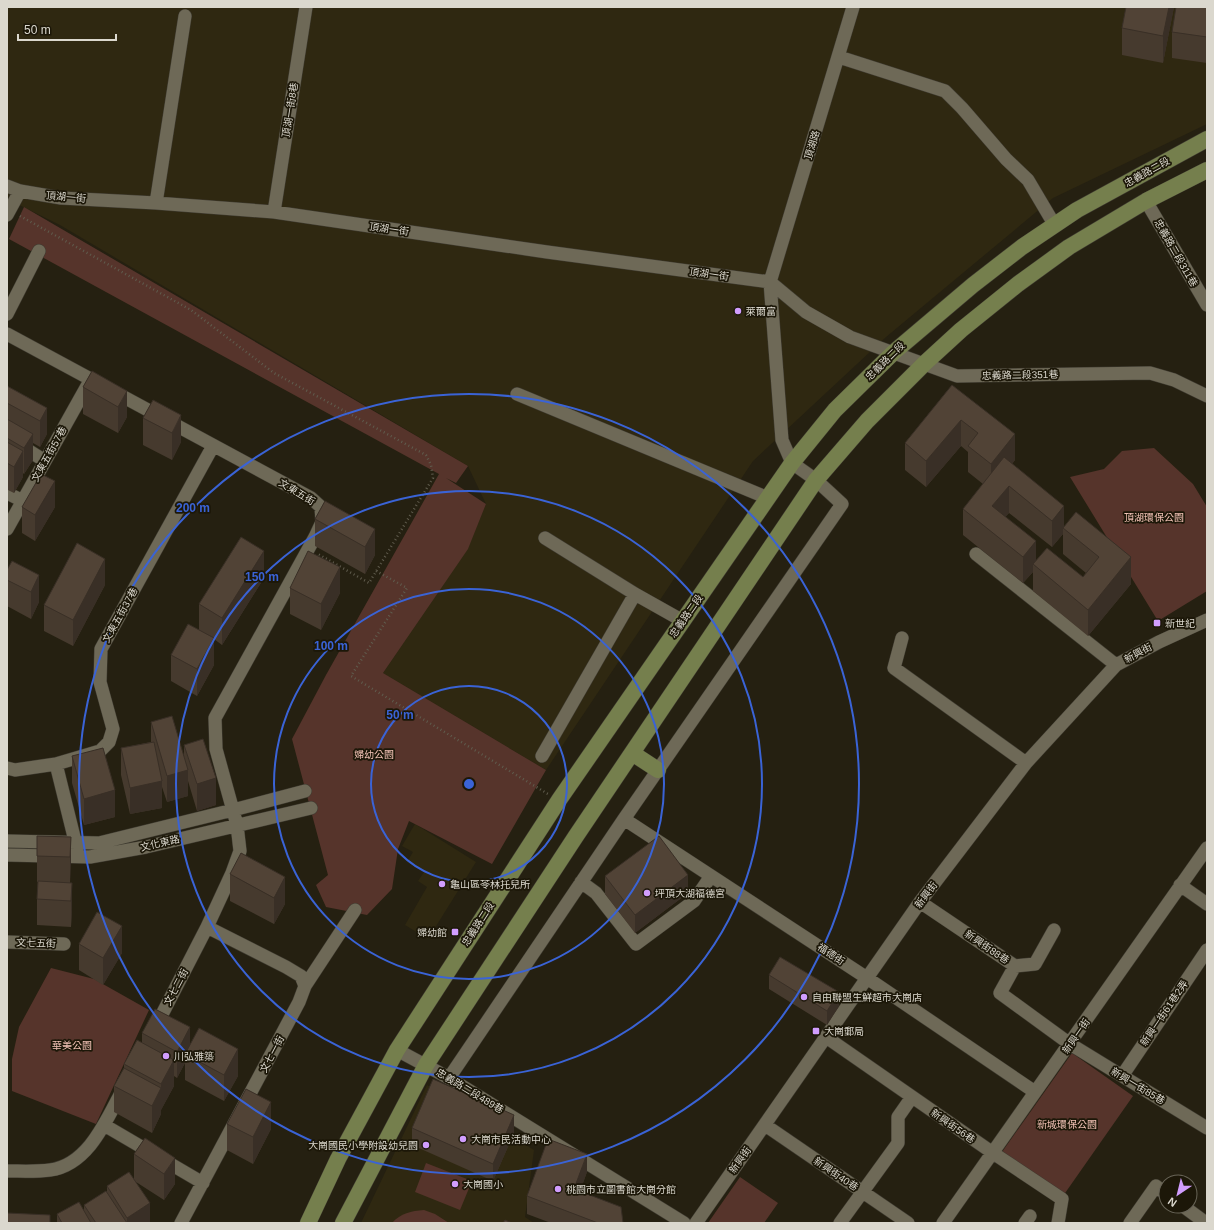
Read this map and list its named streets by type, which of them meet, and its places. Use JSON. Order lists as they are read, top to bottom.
{
  "streets": {
    "main road": ["忠義路二段"],
    "street": [
      "頂湖一街8巷",
      "頂湖路",
      "頂湖一街",
      "忠義路二段311巷",
      "忠義路二段351巷",
      "文東五街57巷",
      "文東五街",
      "文東五街37巷",
      "新興街",
      "文化東路",
      "文七五街",
      "新興街88巷",
      "福德街",
      "文七二街",
      "新興一街61巷2弄",
      "新興一街",
      "文七一街",
      "新興一街85巷",
      "忠義路二段489巷",
      "新興街56巷",
      "新興街40巷"
    ]
  },
  "crossings": [
    ["頂湖一街8巷", "頂湖一街"],
    ["頂湖路", "忠義路二段"],
    ["頂湖路", "頂湖一街"],
    ["忠義路二段", "忠義路二段351巷"],
    ["忠義路二段", "忠義路二段489巷"],
    ["文東五街57巷", "文東五街"],
    ["文東五街", "文東五街37巷"],
    ["文東五街", "文化東路"],
    ["文東五街", "文七二街"],
    ["新興街", "新興街88巷"],
    ["新興街", "福德街"],
    ["新興街", "新興街56巷"],
    ["新興街", "新興街40巷"],
    ["文化東路", "文七二街"],
    ["新興街88巷", "新興一街"],
    ["新興街88巷", "新興一街85巷"],
    ["福德街", "新興一街"],
    ["新興一街61巷2弄", "新興一街85巷"],
    ["新興一街", "新興一街85巷"],
    ["新興一街", "新興街56巷"]
  ],
  "parks": [
    "頂湖環保公園",
    "婦幼公園",
    "華美公園",
    "新城環保公園"
  ],
  "places": {
    "other": [
      "萊爾富",
      "龜山區苓林托兒所",
      "坪頂大湖福德宮",
      "自由聯盟生鮮超市大崗店",
      "川弘雅築",
      "大崗市民活動中心",
      "大崗國民小學附設幼兒園",
      "大崗國小",
      "桃園市立圖書館大崗分館"
    ],
    "transit": ["新世紀", "婦幼館", "大崗郵局"]
  },
  "scale_bar": "50 m",
  "north": "bottom left",
  "rings": [
    "200 m",
    "150 m",
    "100 m",
    "50 m"
  ]
}
